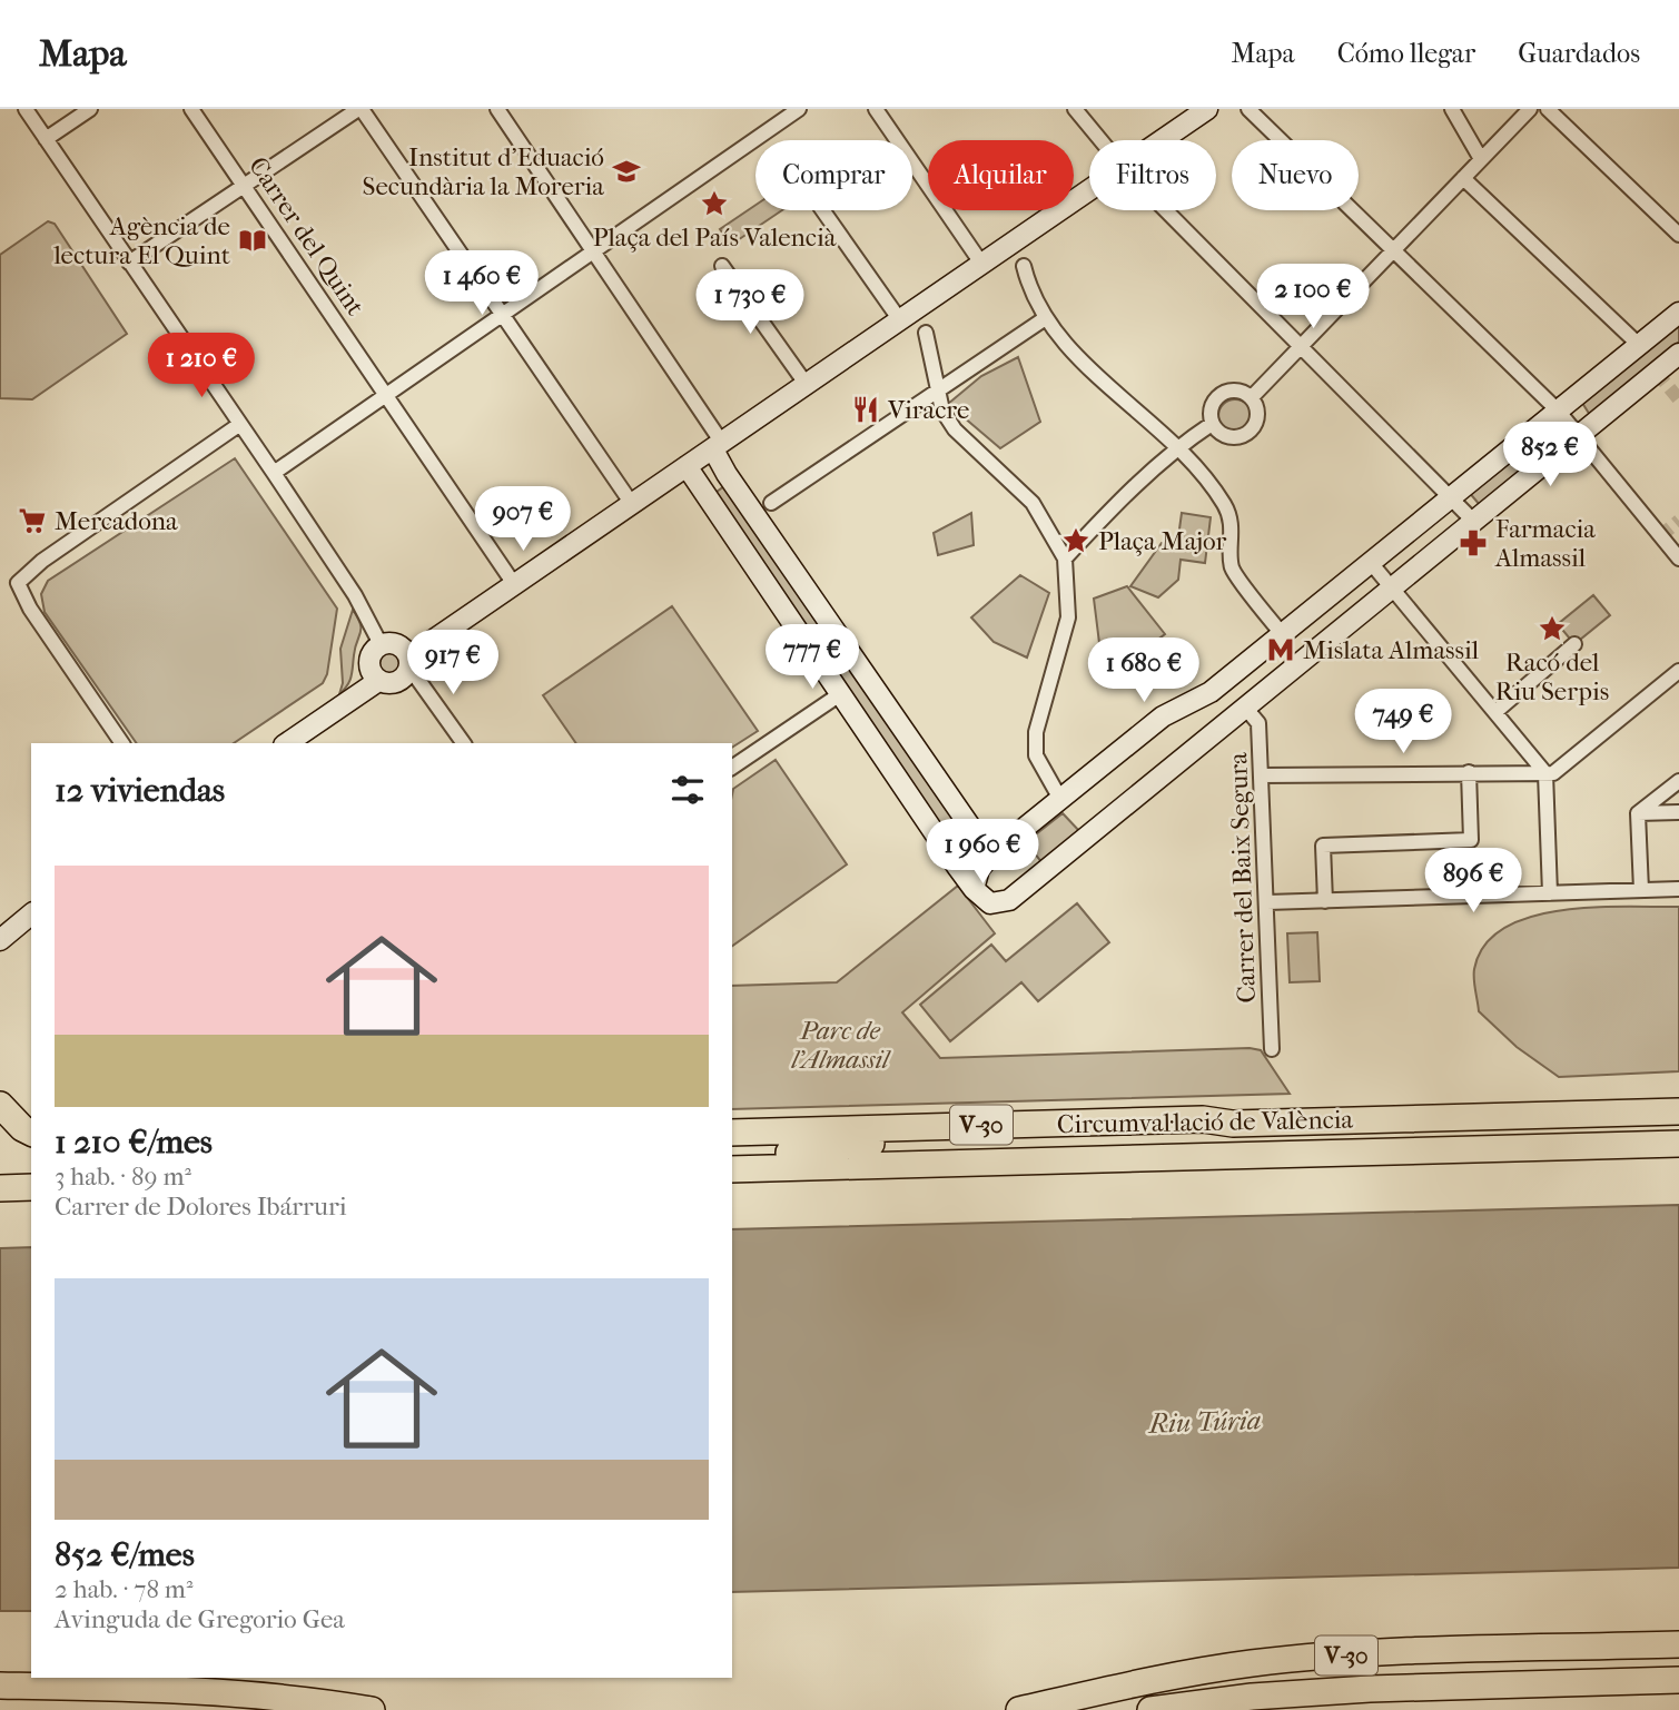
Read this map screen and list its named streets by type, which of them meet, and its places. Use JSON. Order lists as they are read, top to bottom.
{
  "streets": {
    "highway": ["Circumval·lació de València", "V-30"],
    "street": ["Carrer del Quint", "Carrer del Baix Segura"]
  },
  "water": ["Riu Túria"],
  "parks": ["Parc de l'Almassil"],
  "places": {
    "school or university": ["Institut d'Eduació Secundària la Moreria"],
    "place": ["Plaça del País Valencià", "Plaça Major", "Racó del Riu Serpis"],
    "library": ["Agència de lectura El Quint"],
    "restaurant": ["Viracre"],
    "supermarket": ["Mercadona"],
    "pharmacy": ["Farmacia Almassil"],
    "metro station": ["Mislata Almassil"]
  },
  "page": {
    "header": "Mapa",
    "nav": ["Mapa", "Cómo llegar", "Guardados"],
    "chip": [
      "Comprar",
      "Alquilar",
      "Filtros",
      "Nuevo"
    ],
    "price": [
      "1 460 €",
      "2 100 €",
      "1 730 €",
      "1 210 €",
      "852 €",
      "907 €",
      "777 €",
      "917 €",
      "1 680 €",
      "749 €",
      "1 960 €",
      "896 €"
    ],
    "heading": "12 viviendas",
    "list": [
      {
        "name": "1 210 €/mes",
        "note": "3 hab. · 89 m² · Carrer de Dolores Ibárruri"
      },
      {
        "name": "852 €/mes",
        "note": "2 hab. · 78 m² · Avinguda de Gregorio Gea"
      }
    ]
  }
}
